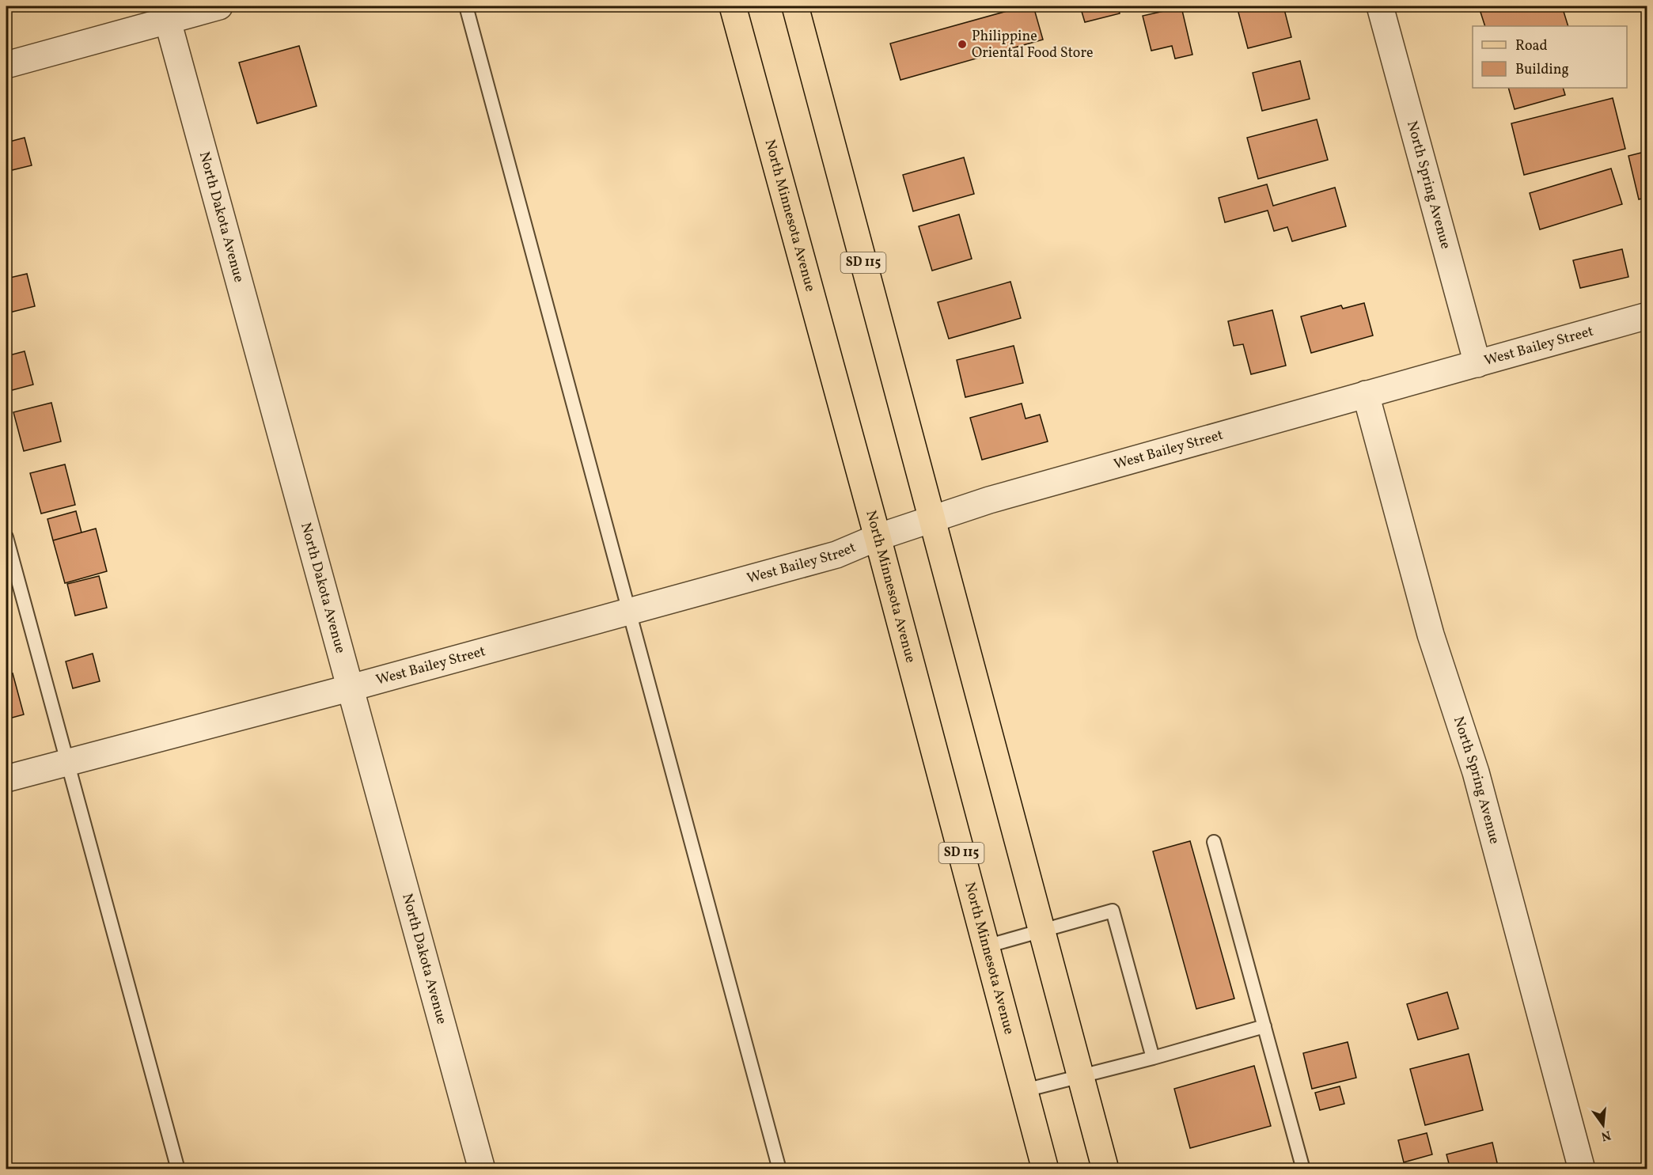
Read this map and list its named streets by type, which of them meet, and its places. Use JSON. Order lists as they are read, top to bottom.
{
  "streets": {
    "main road": ["North Minnesota Avenue", "SD 115"],
    "street": ["North Spring Avenue", "North Dakota Avenue", "West Bailey Street"]
  },
  "crossings": [
    ["North Spring Avenue", "West Bailey Street"],
    ["North Minnesota Avenue", "West Bailey Street"],
    ["North Dakota Avenue", "West Bailey Street"],
    ["SD 115", "West Bailey Street"]
  ],
  "places": ["Philippine Oriental Food Store"],
  "legend": ["Road", "Building"],
  "north": "bottom"
}
